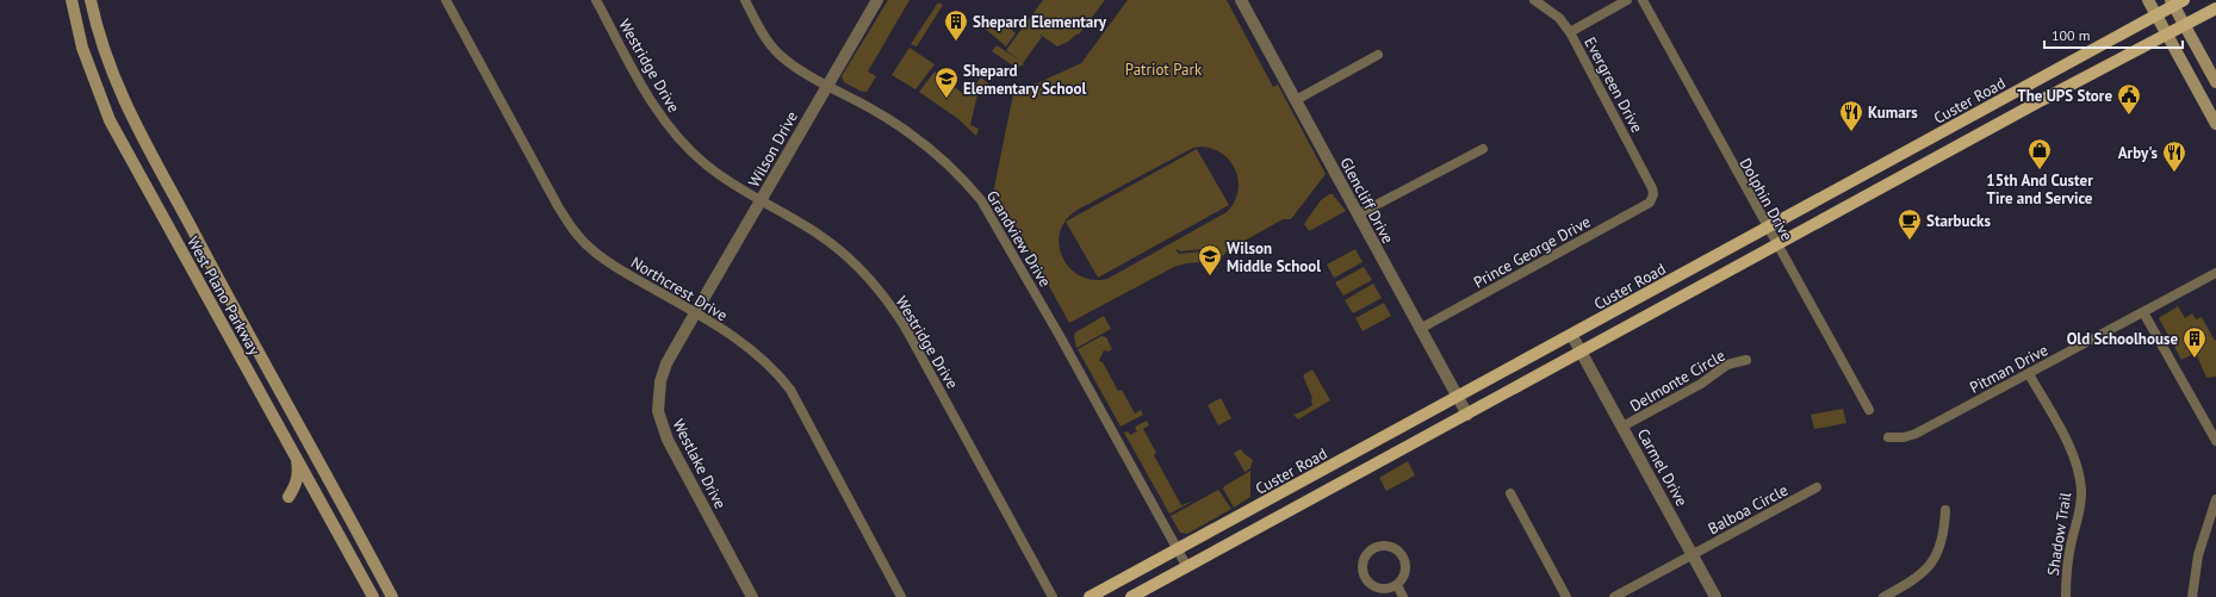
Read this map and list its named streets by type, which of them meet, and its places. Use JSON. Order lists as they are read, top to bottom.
{
  "streets": {
    "main road": ["Custer Road", "West Plano Parkway"],
    "street": [
      "Westridge Drive",
      "Evergreen Drive",
      "Wilson Drive",
      "Dolphin Drive",
      "Glencliff Drive",
      "Grandview Drive",
      "Prince George Drive",
      "Northcrest Drive",
      "Pitman Drive",
      "Delmonte Circle",
      "Westlake Drive",
      "Carmel Drive",
      "Balboa Circle",
      "Shadow Trail"
    ]
  },
  "crossings": [
    ["Westridge Drive", "Wilson Drive"],
    ["Evergreen Drive", "Prince George Drive"],
    ["Custer Road", "Dolphin Drive"],
    ["Custer Road", "Glencliff Drive"],
    ["Custer Road", "Grandview Drive"],
    ["Custer Road", "Carmel Drive"],
    ["Wilson Drive", "Grandview Drive"],
    ["Wilson Drive", "Northcrest Drive"],
    ["Wilson Drive", "Westlake Drive"],
    ["Glencliff Drive", "Prince George Drive"],
    ["Northcrest Drive", "Westlake Drive"],
    ["Pitman Drive", "Shadow Trail"],
    ["Delmonte Circle", "Carmel Drive"],
    ["Carmel Drive", "Balboa Circle"]
  ],
  "parks": ["Patriot Park"],
  "places": {
    "building": ["Shepard Elementary", "Old Schoolhouse"],
    "school or university": ["Shepard Elementary School", "Wilson Middle School"],
    "public building": ["The UPS Store"],
    "restaurant": ["Kumars", "Arby's"],
    "shop": ["15th And Custer Tire and Service"],
    "cafe": ["Starbucks"]
  },
  "scale_bar": "100 m"
}
